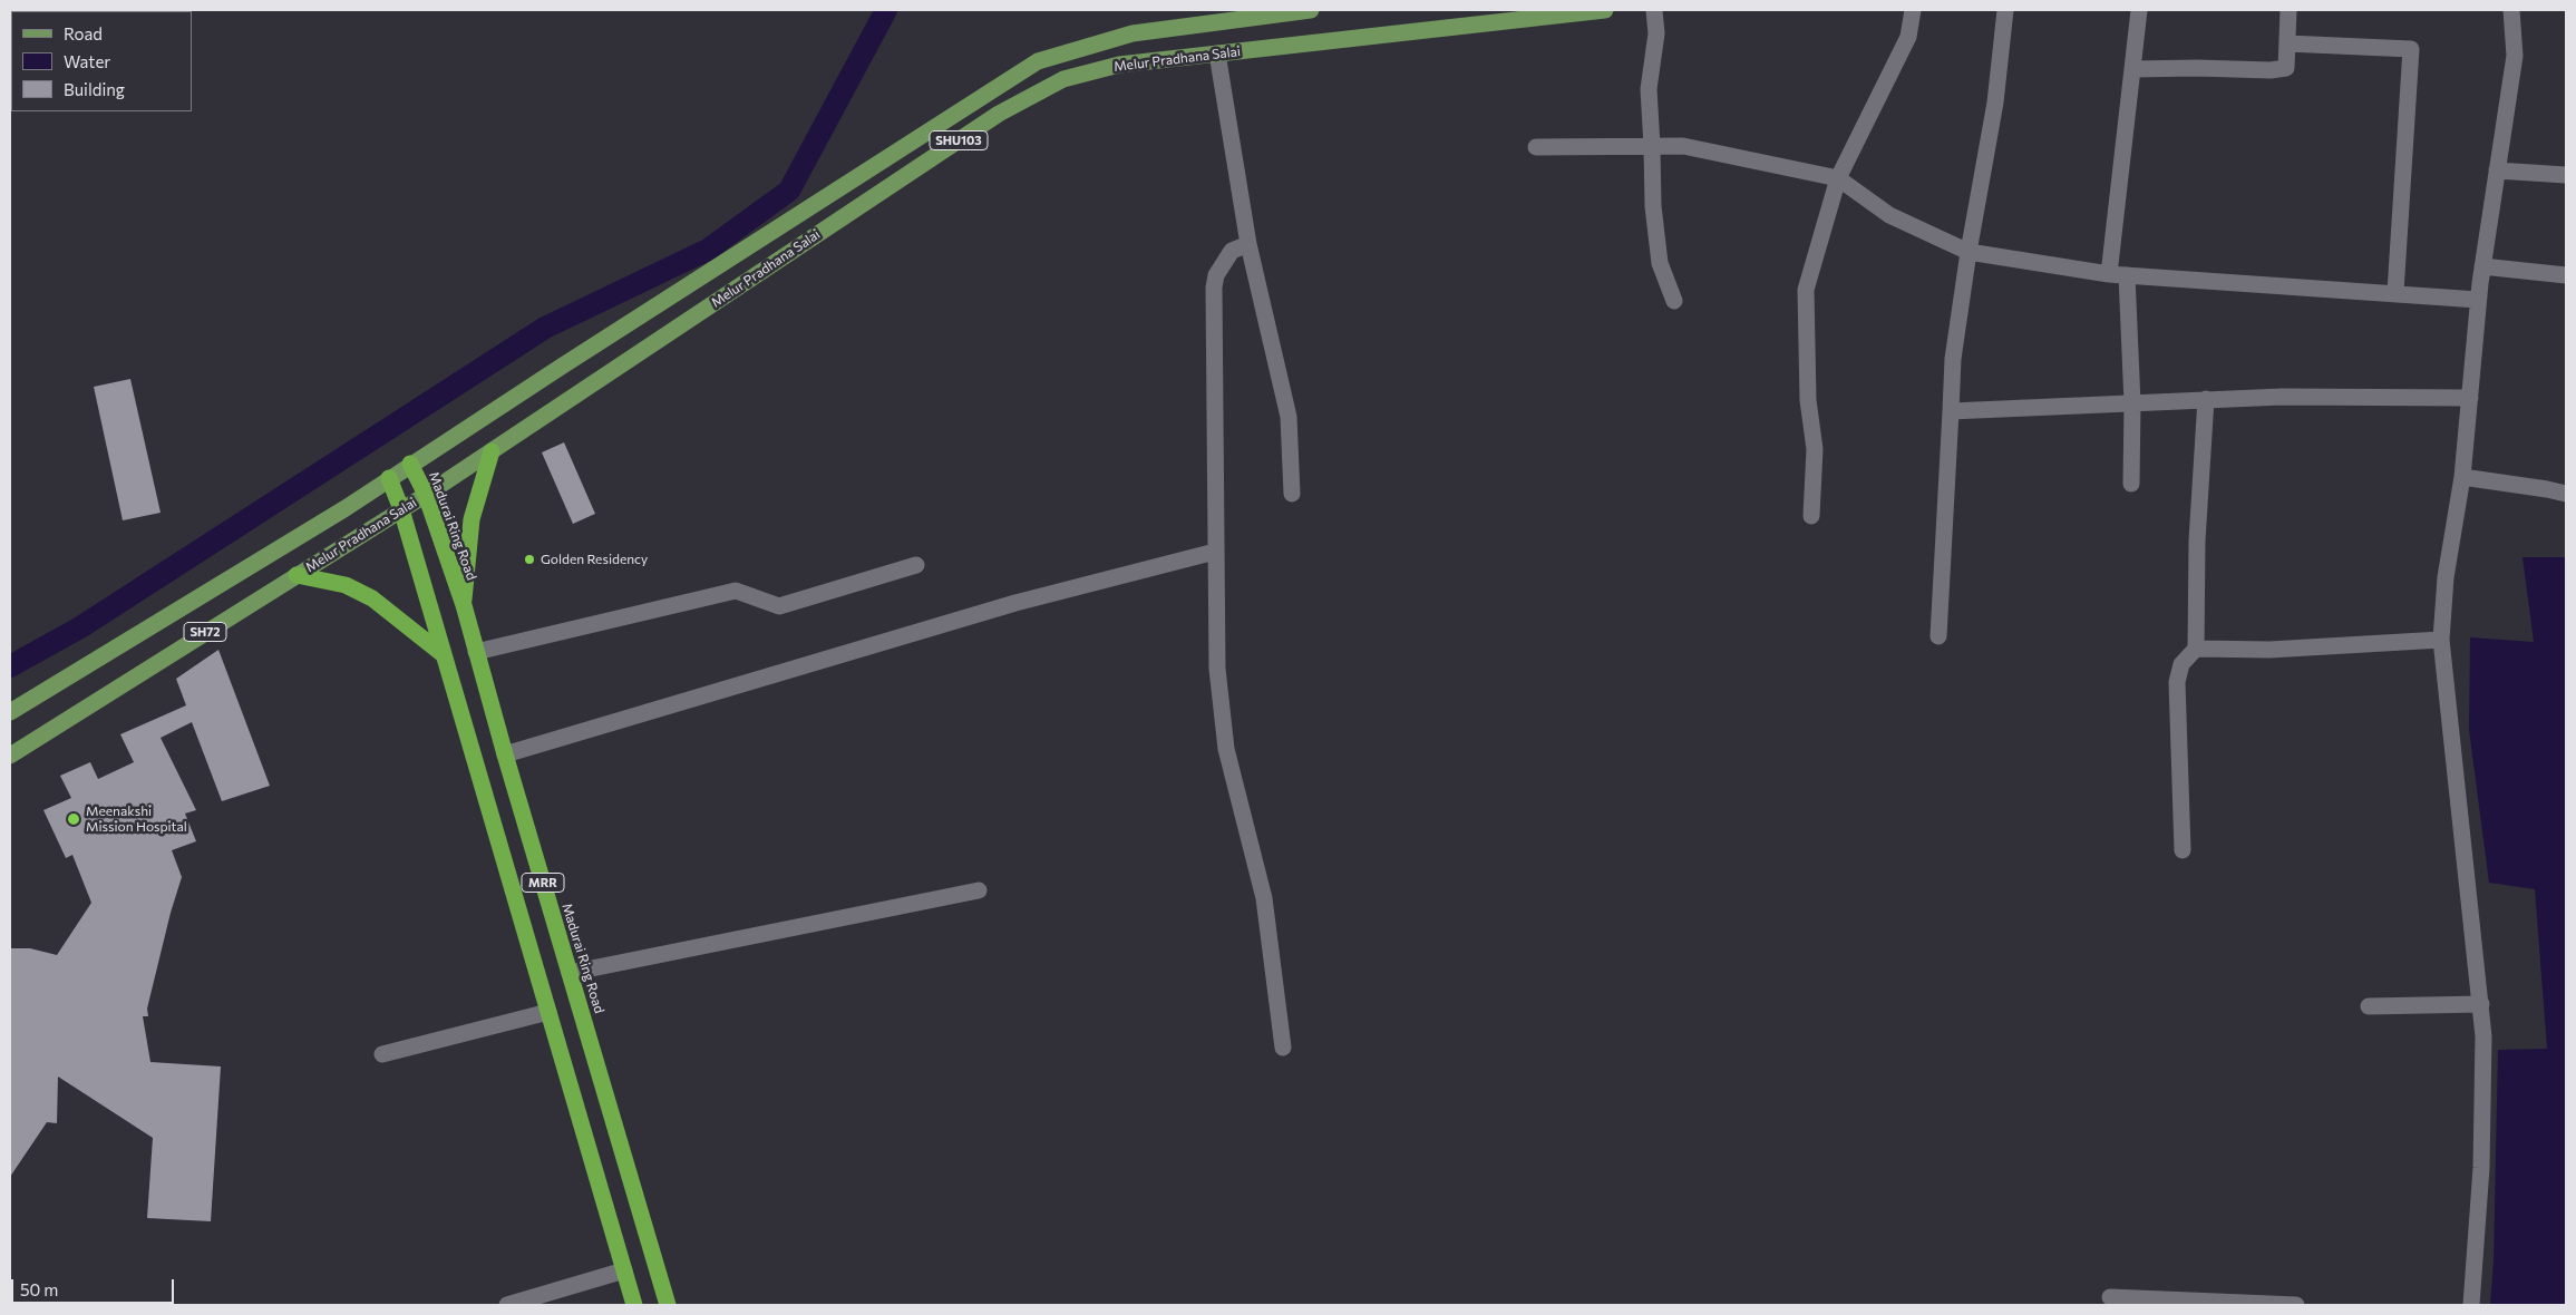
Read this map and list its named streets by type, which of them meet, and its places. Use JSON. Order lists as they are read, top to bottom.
{
  "streets": {
    "highway": ["Madurai Ring Road", "MRR"],
    "main road": ["Melur Pradhana Salai", "SHU103", "SH72"]
  },
  "crossings": [
    ["Melur Pradhana Salai", "Madurai Ring Road"],
    ["Melur Pradhana Salai", "MRR"]
  ],
  "places": ["Golden Residency", "Meenakshi Mission Hospital"],
  "legend": ["Road", "Water", "Building"],
  "scale_bar": "50 m"
}
